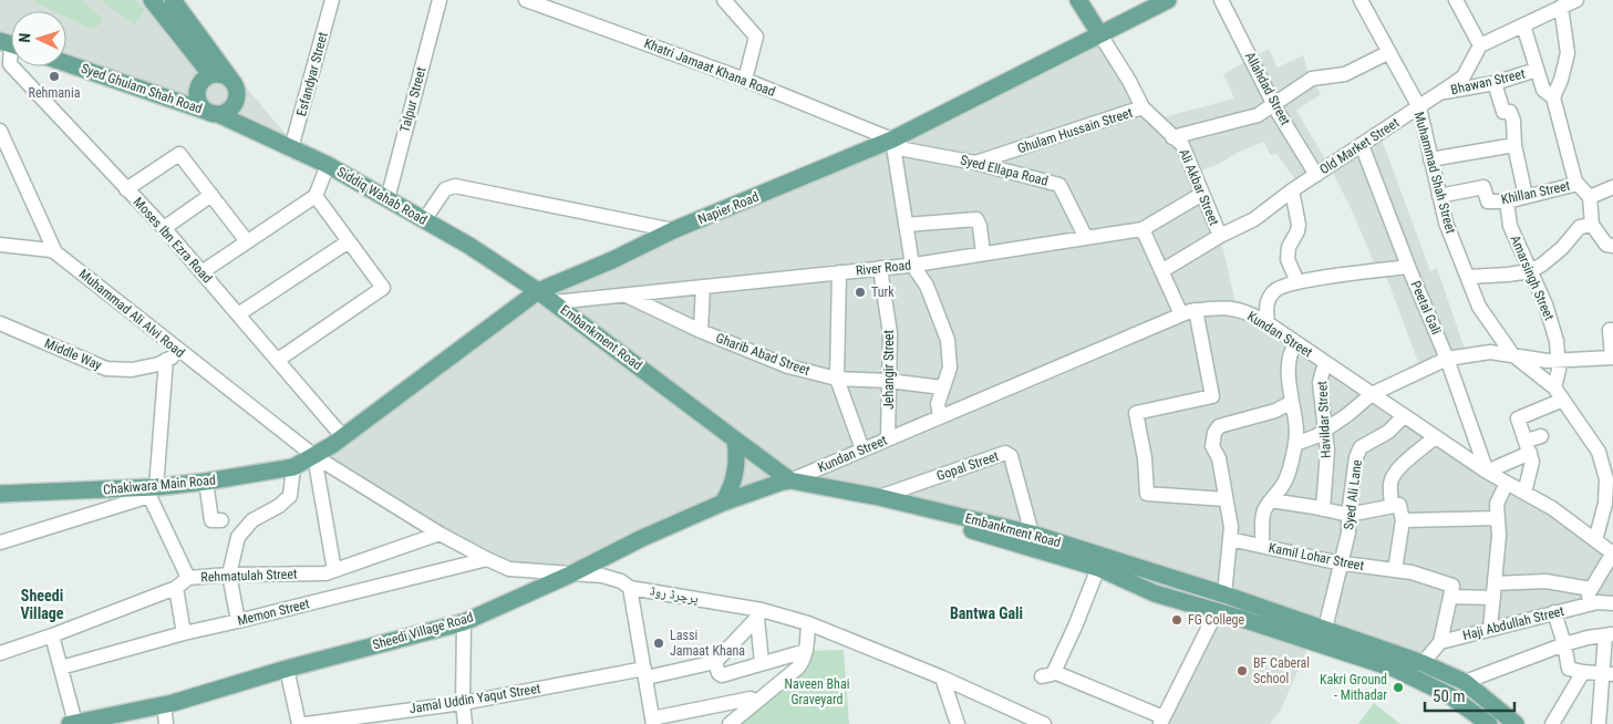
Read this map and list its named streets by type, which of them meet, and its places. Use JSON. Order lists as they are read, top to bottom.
{
  "streets": {
    "main road": [
      "Syed Ghulam Shah Road",
      "Siddiq Wahab Road",
      "Napier Road",
      "Embankment Road",
      "Chakiwara Main Road",
      "Sheedi Village Road"
    ],
    "street": [
      "Khatri Jamaat Khana Road",
      "Esfandyar Street",
      "Bhawan Street",
      "Allahdad Street",
      "Talpur Street",
      "Ghulam Hussain Street",
      "Old Market Street",
      "Syed Ellapa Road",
      "Muhammad Shah Street",
      "Ali Akbar Street",
      "Khillan Street",
      "Moses Ibn Ezra Road",
      "River Road",
      "Amarsingh Street",
      "Peetal Gali",
      "Muhammad Ali Alvi Road",
      "Kundan Street",
      "Middle Way",
      "Gharib Abad Street",
      "Jehangir Street",
      "Havildar Street",
      "Gopal Street",
      "Syed Ali Lane",
      "Kamil Lohar Street",
      "Rehmatulah Street",
      "پرچرڈ روڈ",
      "Memon Street",
      "Haji Abdullah Street",
      "Jamal Uddin Yaqut Street"
    ]
  },
  "crossings": [
    ["Khatri Jamaat Khana Road", "Syed Ellapa Road"],
    ["Khatri Jamaat Khana Road", "Napier Road"],
    ["Esfandyar Street", "Siddiq Wahab Road"],
    ["Bhawan Street", "Old Market Street"],
    ["Syed Ghulam Shah Road", "Siddiq Wahab Road"],
    ["Allahdad Street", "Old Market Street"],
    ["Talpur Street", "Siddiq Wahab Road"],
    ["Ghulam Hussain Street", "Syed Ellapa Road"],
    ["Ghulam Hussain Street", "Ali Akbar Street"],
    ["Old Market Street", "Muhammad Shah Street"],
    ["Old Market Street", "Ali Akbar Street"],
    ["Old Market Street", "Peetal Gali"],
    ["Syed Ellapa Road", "Napier Road"],
    ["Syed Ellapa Road", "River Road"],
    ["Muhammad Shah Street", "Khillan Street"],
    ["Muhammad Shah Street", "Amarsingh Street"],
    ["Muhammad Shah Street", "Kundan Street"],
    ["Ali Akbar Street", "Napier Road"],
    ["Ali Akbar Street", "River Road"],
    ["Khillan Street", "Amarsingh Street"],
    ["Siddiq Wahab Road", "Napier Road"],
    ["Siddiq Wahab Road", "Embankment Road"],
    ["Napier Road", "Moses Ibn Ezra Road"],
    ["Napier Road", "Muhammad Ali Alvi Road"],
    ["Napier Road", "Embankment Road"],
    ["Napier Road", "Chakiwara Main Road"],
    ["Napier Road", "پرچرڈ روڈ"],
    ["River Road", "Embankment Road"],
    ["River Road", "Gharib Abad Street"],
    ["River Road", "Jehangir Street"],
    ["Peetal Gali", "Kundan Street"],
    ["Muhammad Ali Alvi Road", "Middle Way"],
    ["Muhammad Ali Alvi Road", "Chakiwara Main Road"],
    ["Muhammad Ali Alvi Road", "پرچرڈ روڈ"],
    ["Kundan Street", "Embankment Road"],
    ["Kundan Street", "Jehangir Street"],
    ["Kundan Street", "Havildar Street"],
    ["Kundan Street", "Syed Ali Lane"],
    ["Kundan Street", "Sheedi Village Road"],
    ["Embankment Road", "Gopal Street"],
    ["Embankment Road", "Syed Ali Lane"],
    ["Embankment Road", "Sheedi Village Road"],
    ["Gharib Abad Street", "Jehangir Street"],
    ["Chakiwara Main Road", "پرچرڈ روڈ"],
    ["Syed Ali Lane", "Kamil Lohar Street"],
    ["Rehmatulah Street", "پرچرڈ روڈ"],
    ["پرچرڈ روڈ", "Memon Street"],
    ["پرچرڈ روڈ", "Sheedi Village Road"]
  ],
  "districts": ["Sheedi Village", "Bantwa Gali"],
  "parks": ["Naveen Bhai Graveyard"],
  "places": [
    "Rehmania",
    "Turk",
    "FG College",
    "Lassi Jamaat Khana",
    "BF Caberal School",
    "Kakri Ground - Mithadar"
  ],
  "scale_bar": "50 m",
  "north": "left"
}
